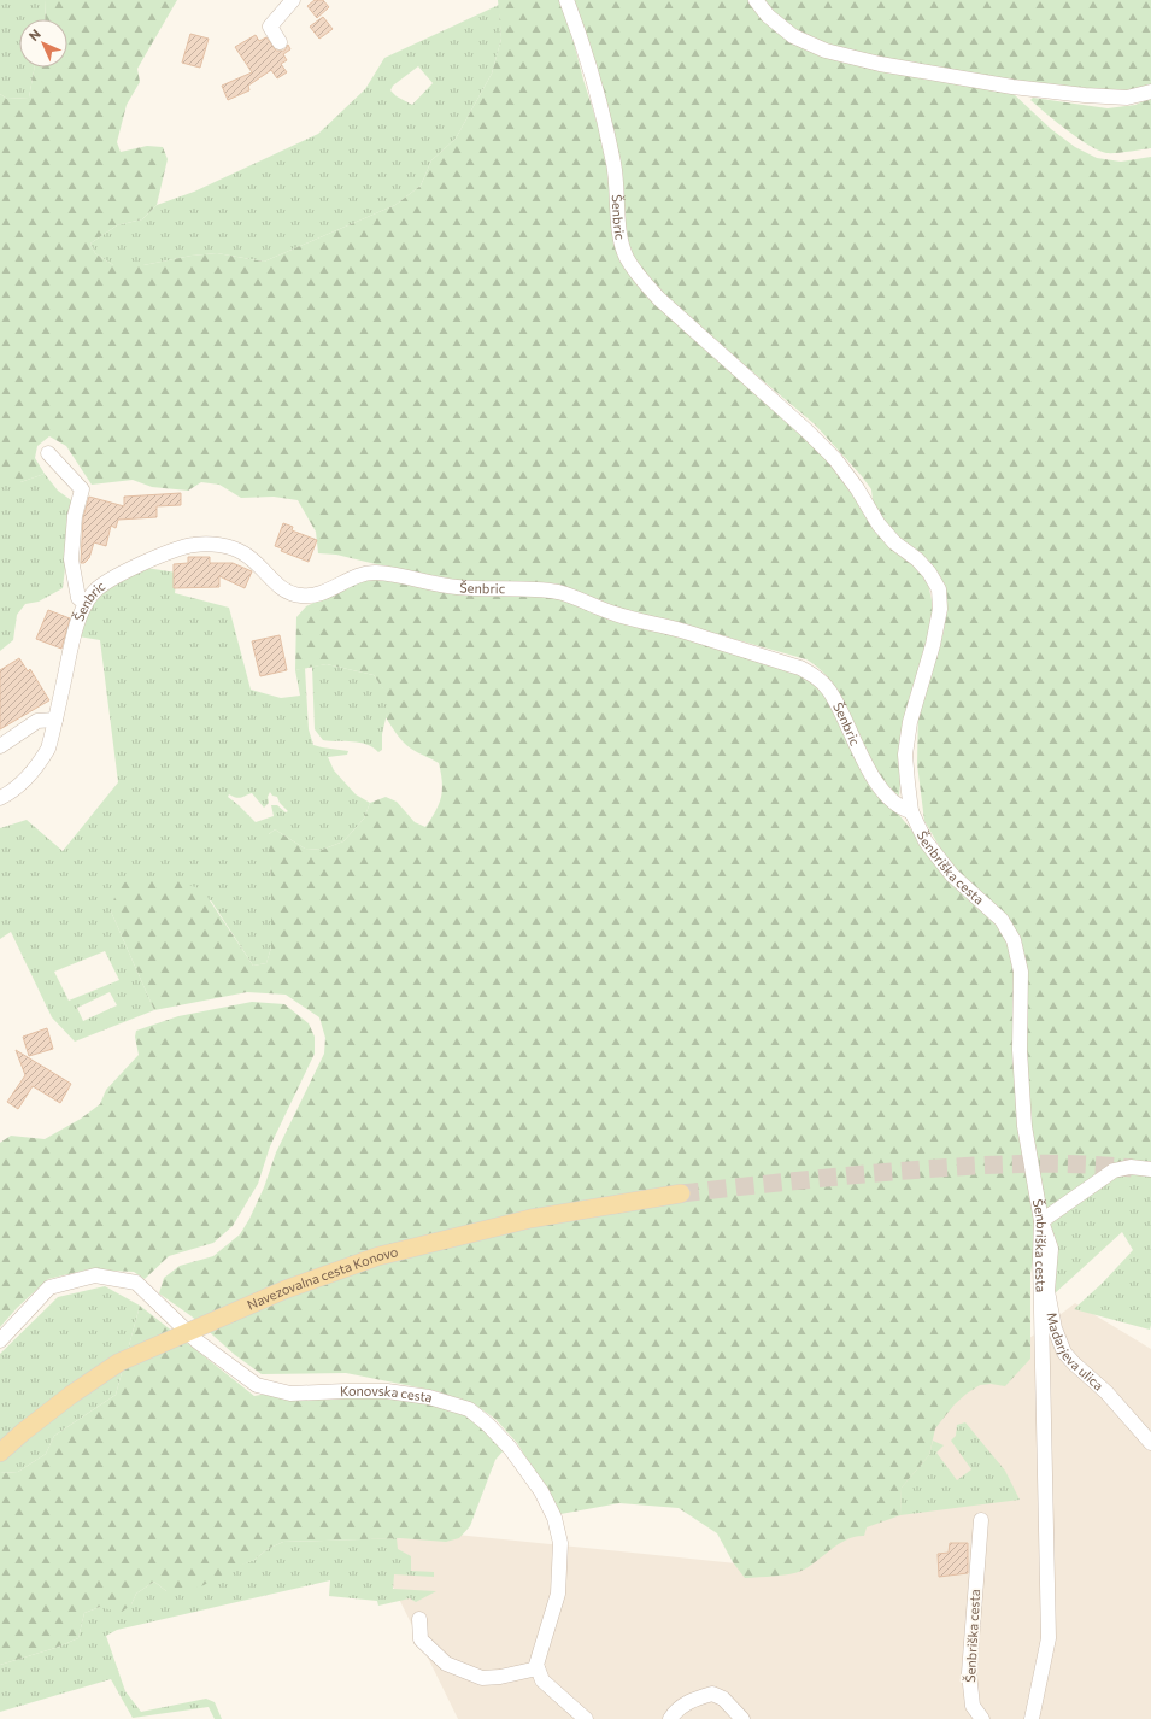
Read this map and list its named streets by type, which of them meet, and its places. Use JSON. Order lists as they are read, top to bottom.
{
  "streets": {
    "main road": ["Navezovalna cesta Konovo"],
    "street": [
      "Šenbric",
      "Šenbriška cesta",
      "Madarjeva ulica",
      "Konovska cesta"
    ]
  },
  "crossings": [
    ["Šenbric", "Šenbriška cesta"],
    ["Šenbriška cesta", "Madarjeva ulica"],
    ["Navezovalna cesta Konovo", "Konovska cesta"]
  ],
  "north": "top left"
}
